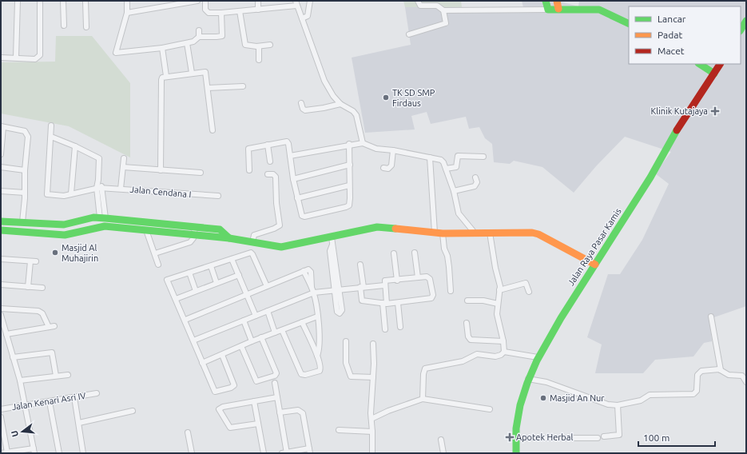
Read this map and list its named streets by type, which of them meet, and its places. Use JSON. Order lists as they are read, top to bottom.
{
  "streets": {
    "street": ["Jalan Cendana I", "Jalan Raya Pasar Kamis", "Jalan Kenari Asri IV"]
  },
  "places": {
    "other": ["TK SD SMP Firdaus", "Masjid Al Muhajirin", "Masjid An Nur"],
    "health": ["Klinik Kutajaya", "Apotek Herbal"]
  },
  "legend": ["Lancar", "Padat", "Macet"],
  "scale_bar": "100 m",
  "north": "left"
}
